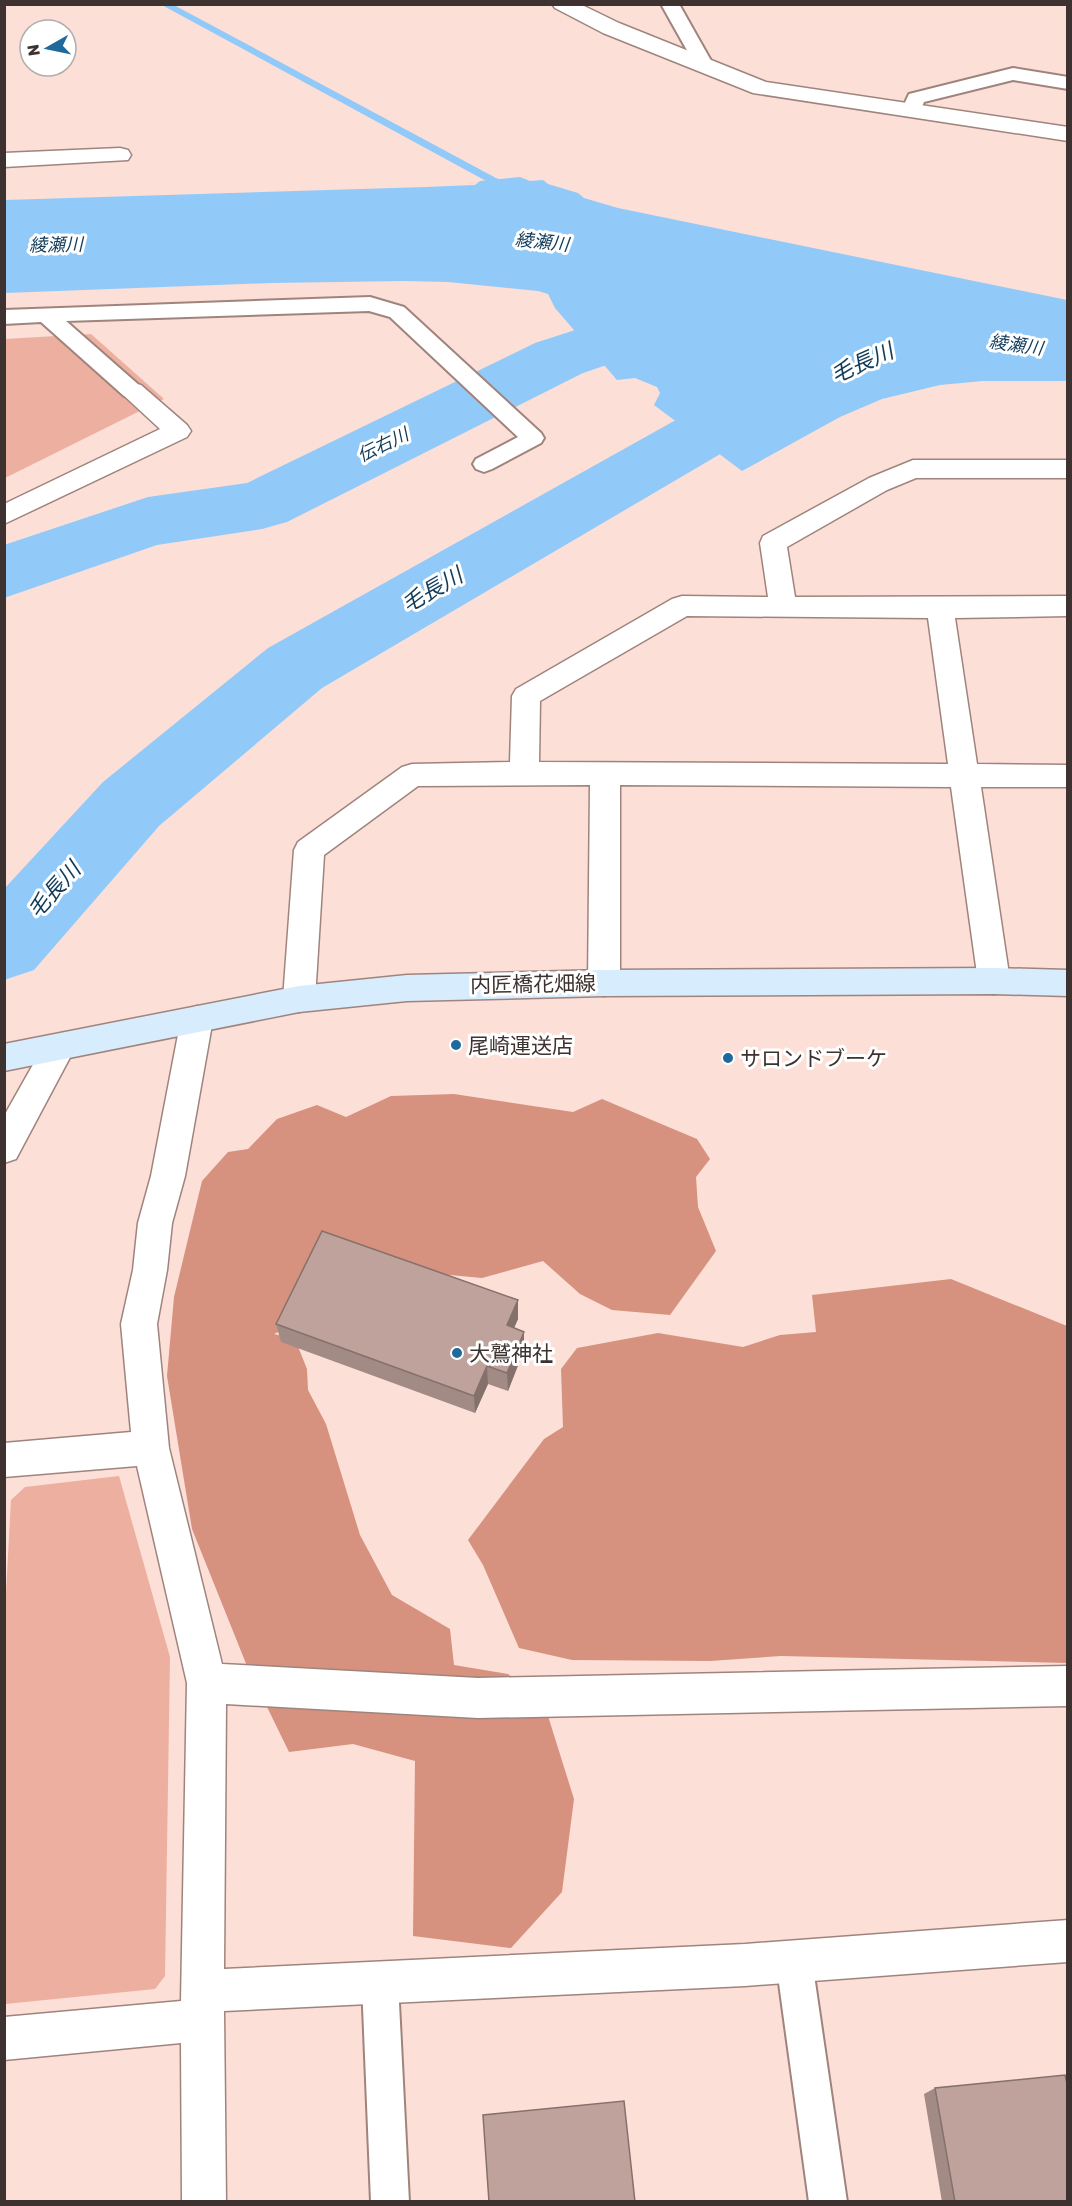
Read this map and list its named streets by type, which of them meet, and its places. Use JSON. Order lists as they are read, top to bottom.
{
  "streets": {
    "main road": ["内匠橋花畑線"]
  },
  "water": ["綾瀬川", "毛長川", "伝右川"],
  "places": ["尾崎運送店", "サロンドブーケ", "大鷲神社"],
  "north": "left"
}
